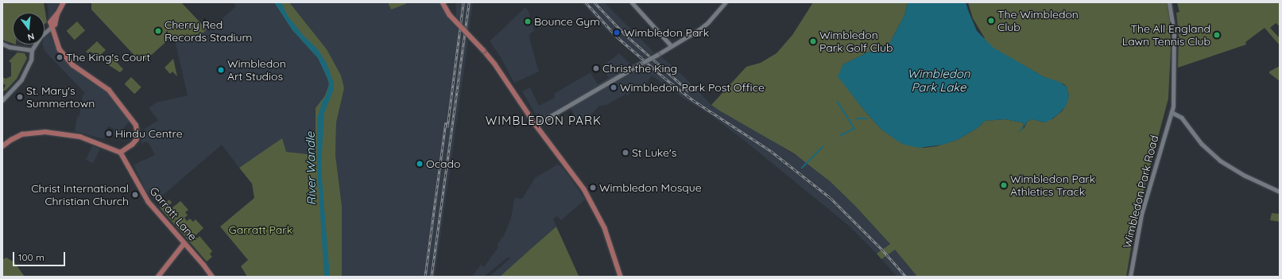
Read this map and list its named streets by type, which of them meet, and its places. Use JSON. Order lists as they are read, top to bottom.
{
  "streets": {
    "main road": ["Garratt Lane"],
    "street": ["Wimbledon Park Road"]
  },
  "districts": ["WIMBLEDON PARK"],
  "water": ["Wimbledon Park Lake", "River Wandle"],
  "parks": ["Garratt Park"],
  "places": [
    "The Wimbledon Club",
    "Bounce Gym",
    "Cherry Red Records Stadium",
    "Wimbledon Park",
    "The All England Lawn Tennis Club",
    "Wimbledon Park Golf Club",
    "The King's Court",
    "Christ the King",
    "Wimbledon Art Studios",
    "Wimbledon Park Post Office",
    "St. Mary's Summertown",
    "Hindu Centre",
    "St Luke's",
    "Ocado",
    "Wimbledon Park Athletics Track",
    "Wimbledon Mosque",
    "Christ International Christian Church"
  ],
  "scale_bar": "100 m",
  "north": "bottom"
}
